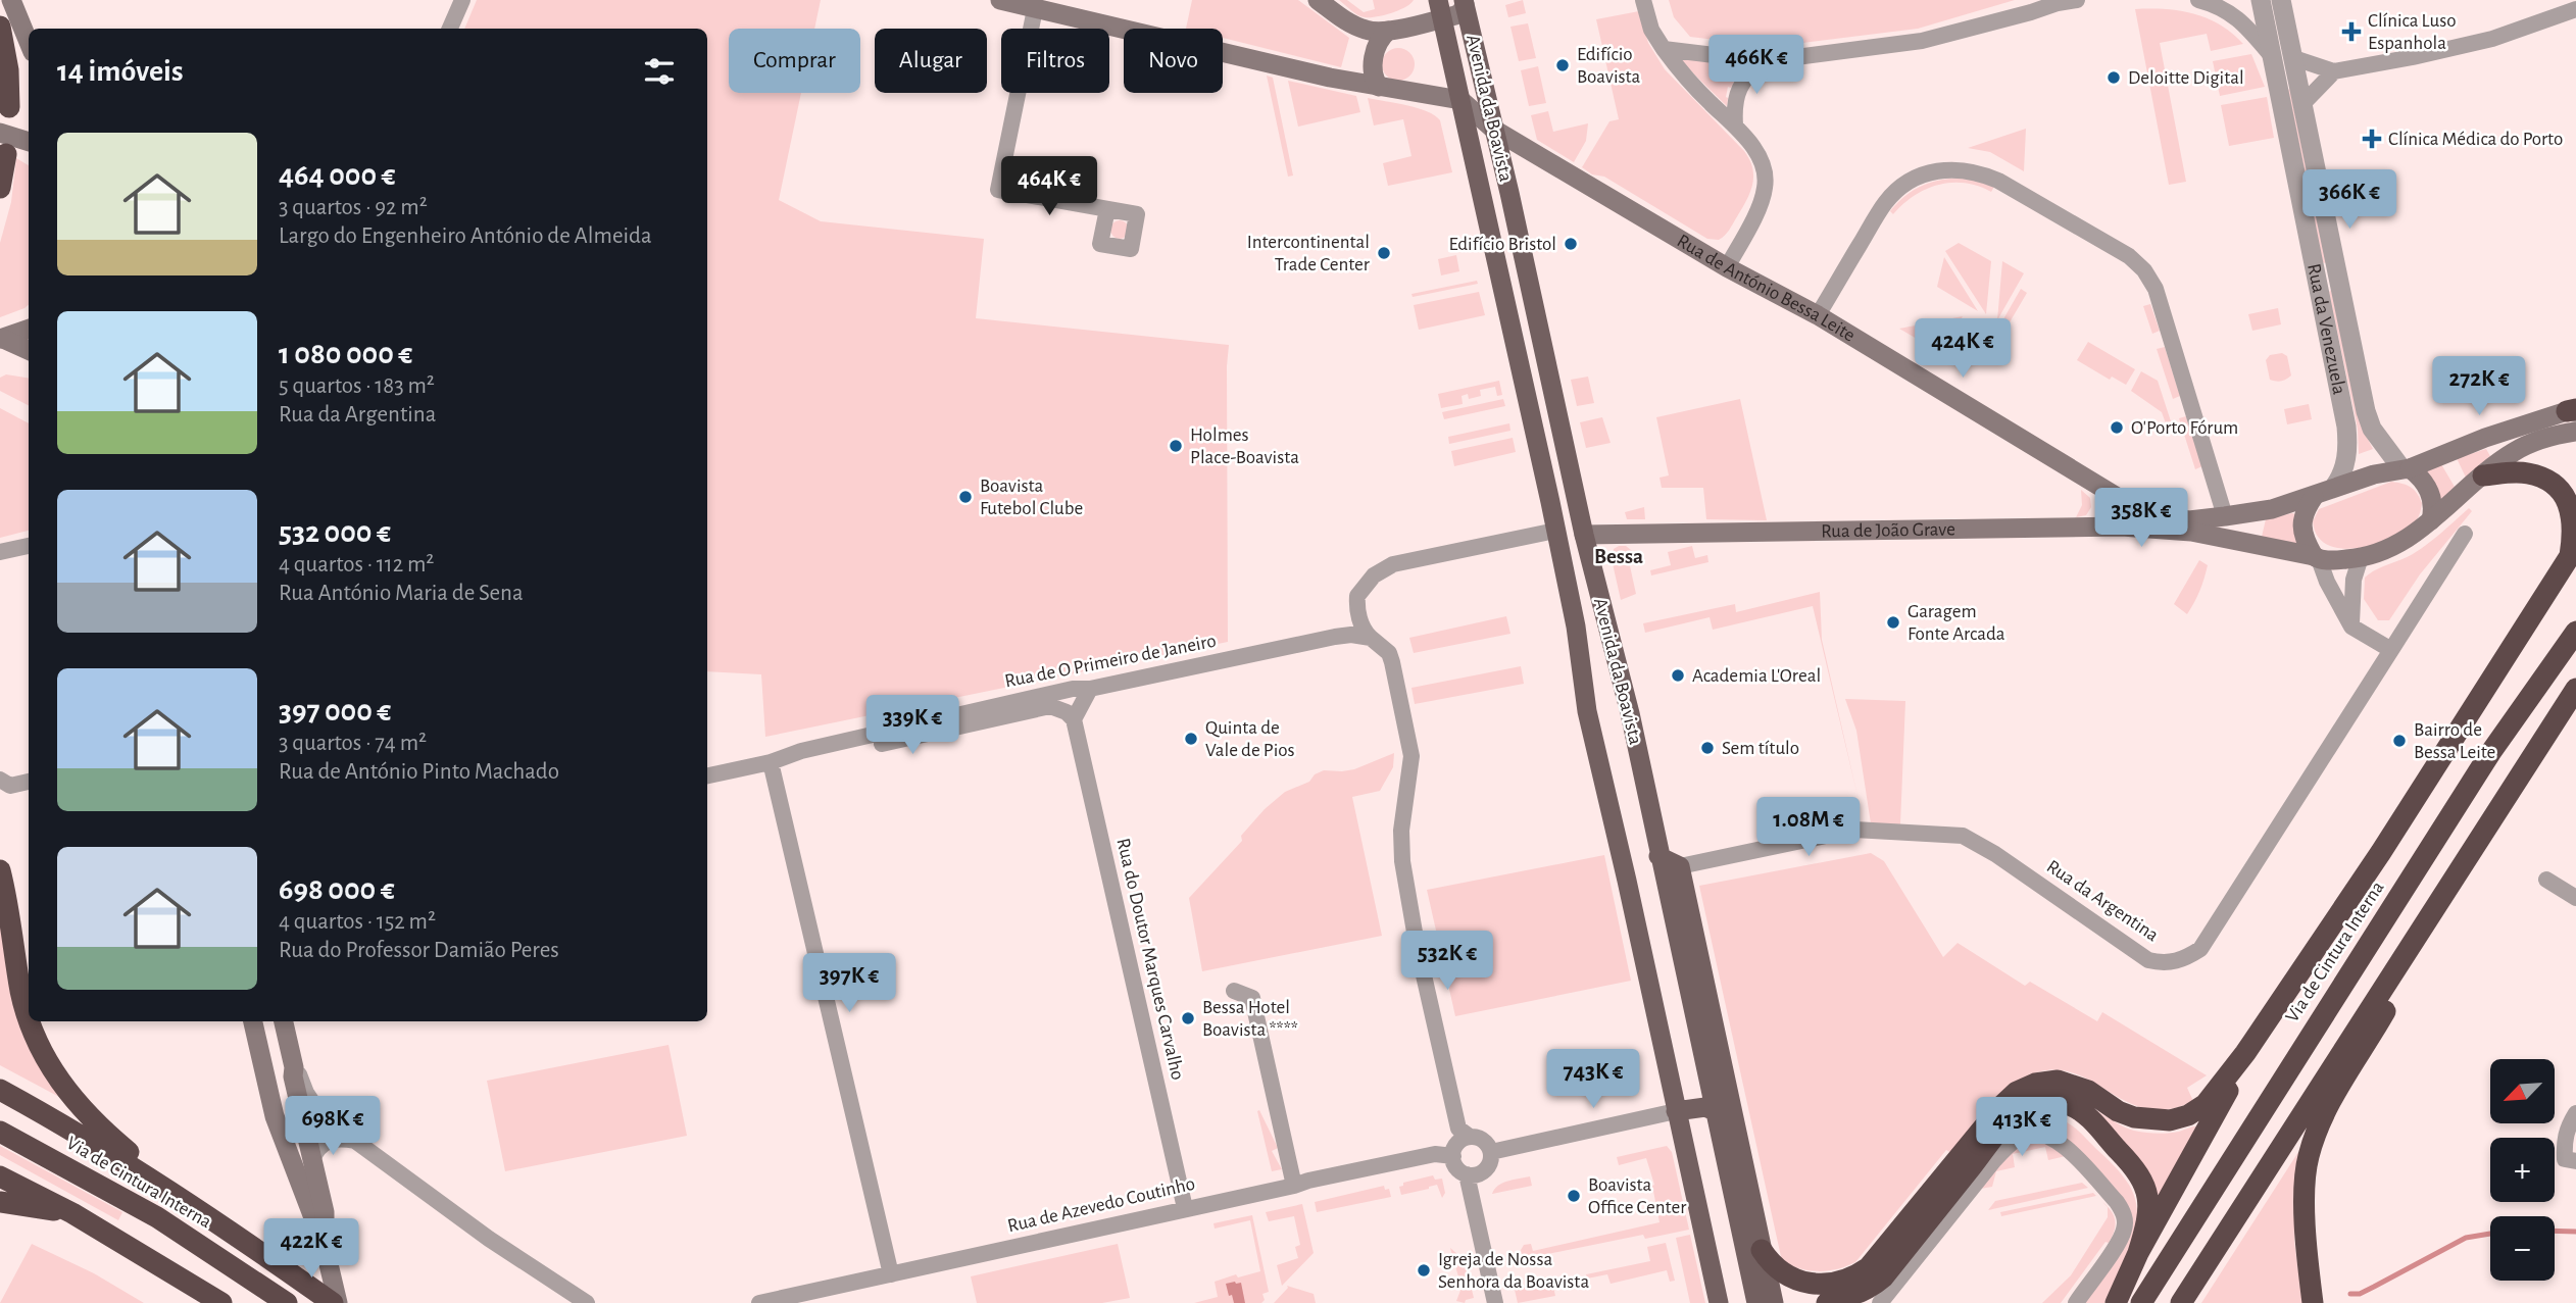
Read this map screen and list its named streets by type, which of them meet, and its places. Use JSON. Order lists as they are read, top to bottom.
{
  "streets": {
    "highway": ["Via de Cintura Interna"],
    "main road": ["Avenida da Boavista", "Rua de António Bessa Leite", "Rua de João Grave"],
    "street": [
      "Rua da Venezuela",
      "Rua de O Primeiro de Janeiro",
      "Rua da Argentina",
      "Rua do Doutor Marques Carvalho",
      "Rua de Azevedo Coutinho"
    ]
  },
  "crossings": [
    ["Avenida da Boavista", "Rua de António Bessa Leite"],
    ["Avenida da Boavista", "Rua de João Grave"],
    ["Rua de António Bessa Leite", "Rua da Venezuela"],
    ["Rua de António Bessa Leite", "Rua de João Grave"],
    ["Rua da Venezuela", "Rua de João Grave"],
    ["Rua de O Primeiro de Janeiro", "Rua do Doutor Marques Carvalho"],
    ["Rua do Doutor Marques Carvalho", "Rua de Azevedo Coutinho"]
  ],
  "districts": ["Bessa"],
  "places": {
    "health": ["Clínica Luso Espanhola", "Clínica Médica do Porto"],
    "other": [
      "Edifício Boavista",
      "Deloitte Digital",
      "Edifício Bristol",
      "Intercontinental Trade Center",
      "O'Porto Fórum",
      "Holmes Place-Boavista",
      "Boavista Futebol Clube",
      "Garagem Fonte Arcada",
      "Academia L'Oreal",
      "Quinta de Vale de Pios",
      "Bairro de Bessa Leite",
      "Sem título",
      "Bessa Hotel Boavista ****",
      "Boavista Office Center",
      "Igreja de Nossa Senhora da Boavista"
    ]
  },
  "north": "bottom left",
  "page": {
    "chip": [
      "Comprar",
      "Alugar",
      "Filtros",
      "Novo"
    ],
    "heading": "14 imóveis",
    "price": [
      "466K €",
      "464K €",
      "366K €",
      "424K €",
      "272K €",
      "358K €",
      "339K €",
      "1.08M €",
      "532K €",
      "397K €",
      "743K €",
      "698K €",
      "413K €",
      "422K €"
    ],
    "list": [
      {
        "name": "464 000 €",
        "note": "3 quartos · 92 m² · Largo do Engenheiro António de Almeida"
      },
      {
        "name": "1 080 000 €",
        "note": "5 quartos · 183 m² · Rua da Argentina"
      },
      {
        "name": "532 000 €",
        "note": "4 quartos · 112 m² · Rua António Maria de Sena"
      },
      {
        "name": "397 000 €",
        "note": "3 quartos · 74 m² · Rua de António Pinto Machado"
      },
      {
        "name": "698 000 €",
        "note": "4 quartos · 152 m² · Rua do Professor Damião Peres"
      }
    ],
    "map_buttons": ["+", "−"]
  }
}
